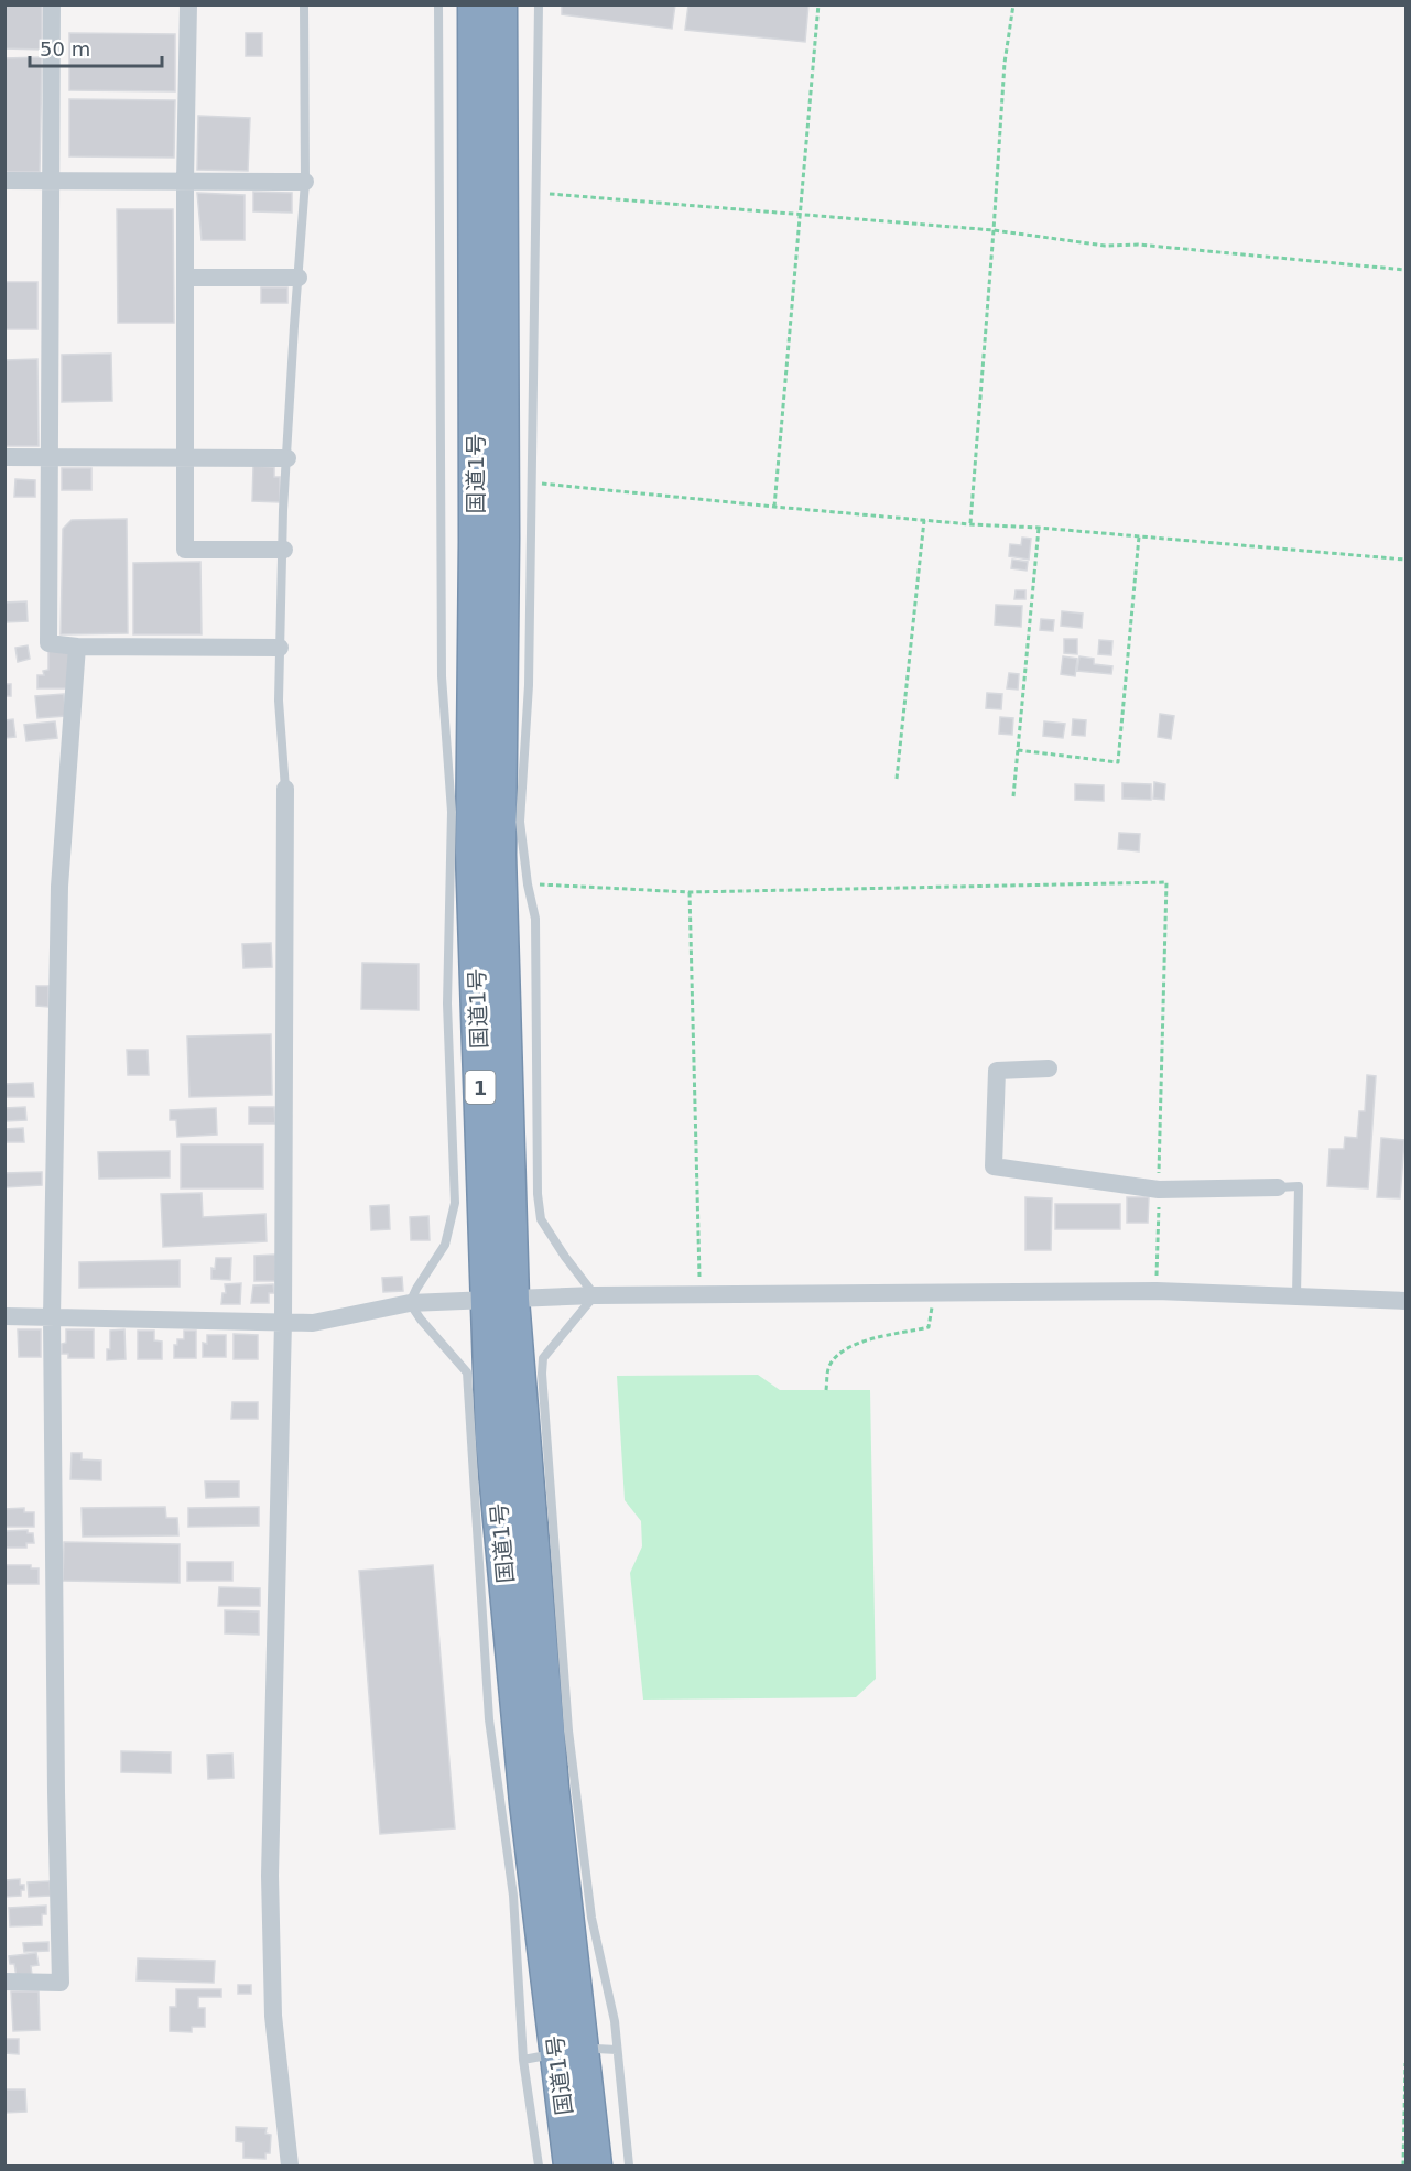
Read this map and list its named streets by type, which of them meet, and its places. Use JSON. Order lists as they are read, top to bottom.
{
  "streets": {
    "highway": ["国道1号", "1"]
  },
  "scale_bar": "50 m"
}
